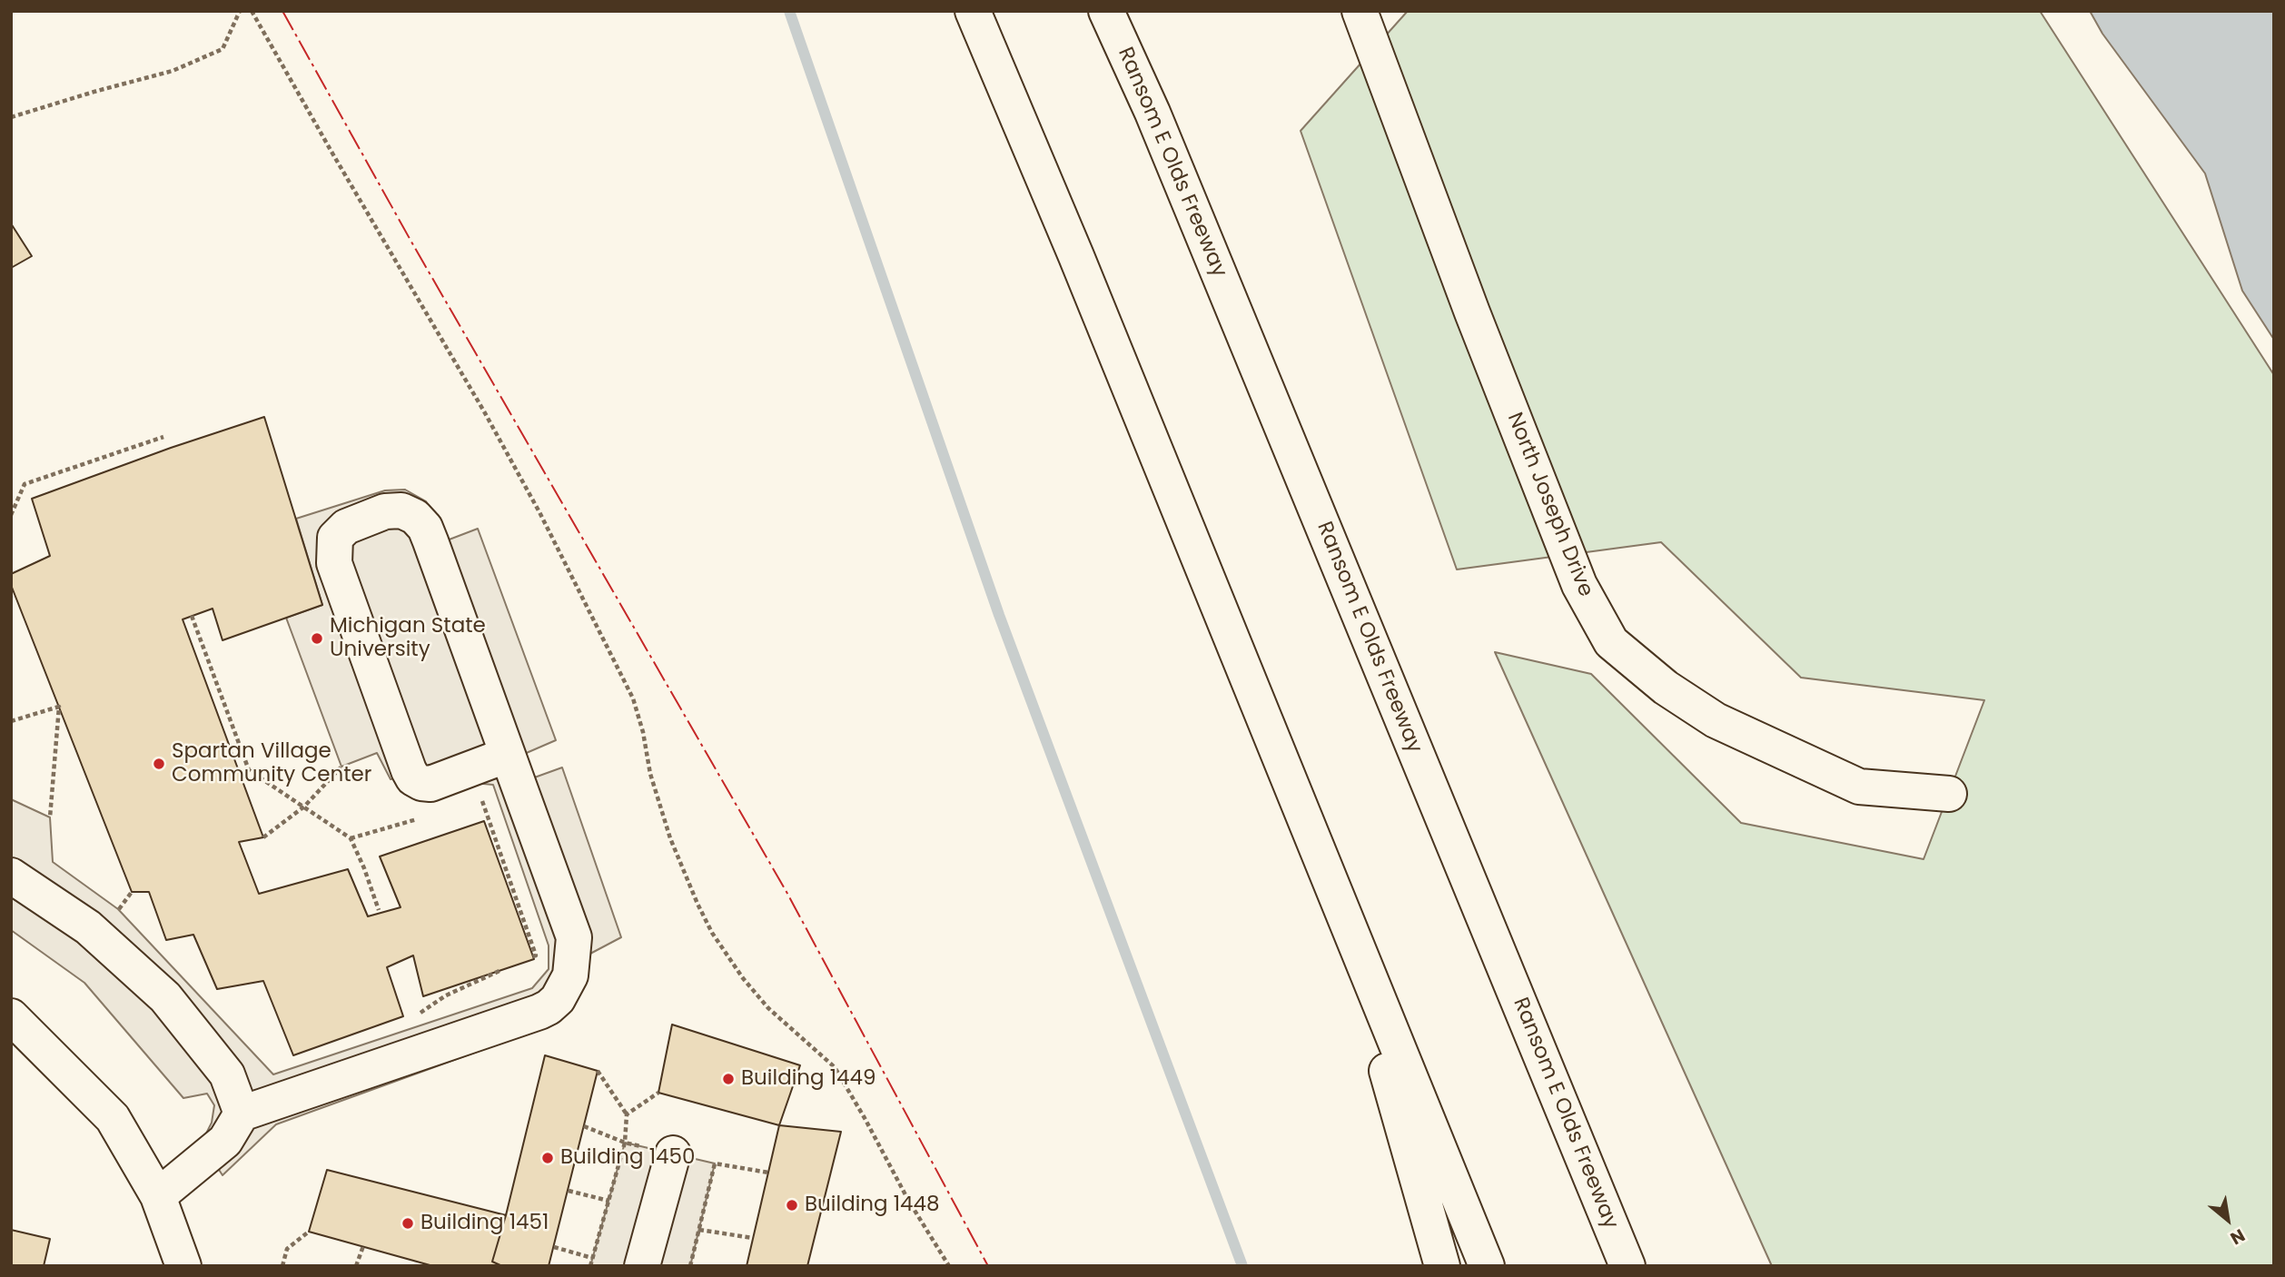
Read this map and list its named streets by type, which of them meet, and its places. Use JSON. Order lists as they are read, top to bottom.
{
  "streets": {
    "main road": ["Ransom E Olds Freeway", "North Joseph Drive"]
  },
  "places": [
    "Michigan State University",
    "Spartan Village Community Center",
    "Building 1449",
    "Building 1450",
    "Building 1448",
    "Building 1451"
  ],
  "north": "bottom right"
}
